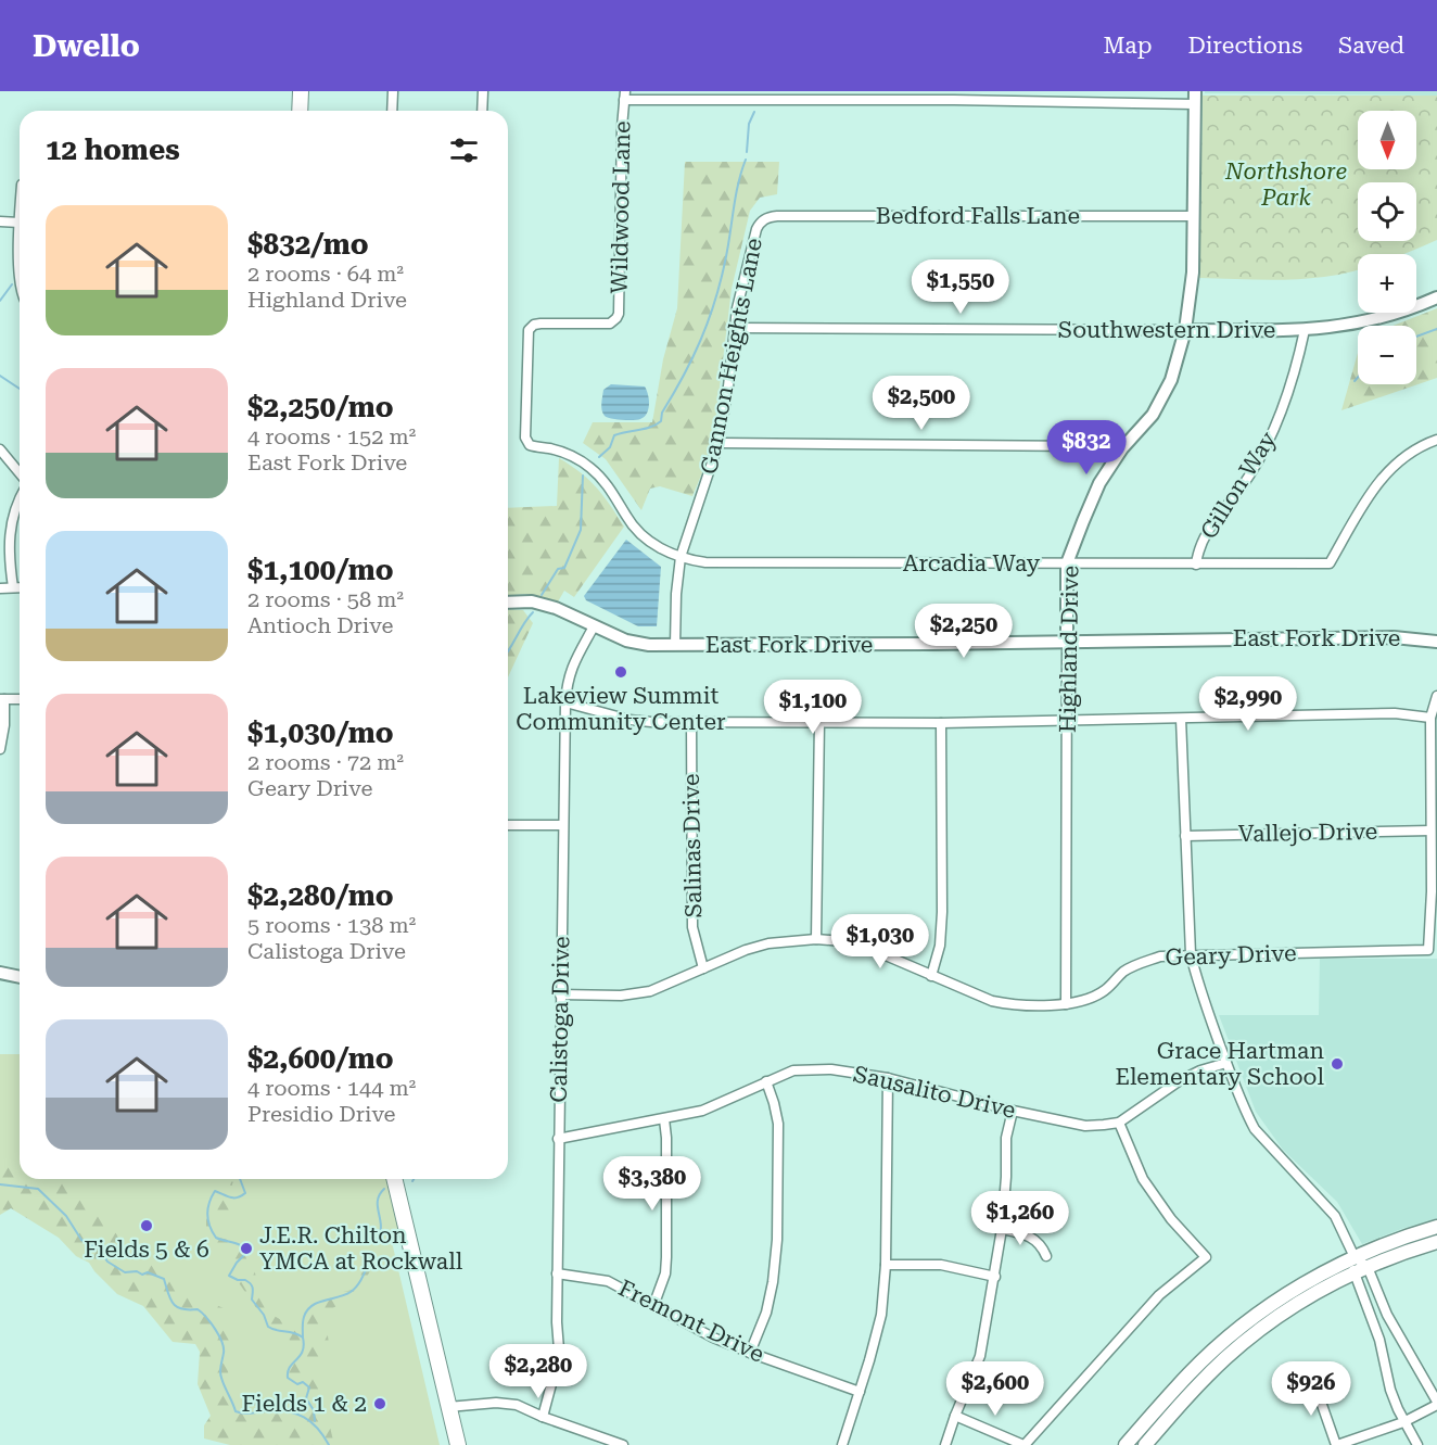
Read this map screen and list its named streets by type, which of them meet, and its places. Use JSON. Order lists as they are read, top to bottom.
{
  "streets": {
    "street": [
      "Wildwood Lane",
      "Bedford Falls Lane",
      "Southwestern Drive",
      "Gannon Heights Lane",
      "Gillon Way",
      "Arcadia Way",
      "East Fork Drive",
      "Highland Drive",
      "Vallejo Drive",
      "Salinas Drive",
      "Geary Drive",
      "Calistoga Drive",
      "Sausalito Drive",
      "Fremont Drive"
    ]
  },
  "crossings": [
    ["Wildwood Lane", "Arcadia Way"],
    ["Bedford Falls Lane", "Gannon Heights Lane"],
    ["Bedford Falls Lane", "Highland Drive"],
    ["Southwestern Drive", "Gannon Heights Lane"],
    ["Southwestern Drive", "Gillon Way"],
    ["Southwestern Drive", "Highland Drive"],
    ["Gannon Heights Lane", "Arcadia Way"],
    ["Gannon Heights Lane", "East Fork Drive"],
    ["Gillon Way", "Arcadia Way"],
    ["Arcadia Way", "Highland Drive"],
    ["East Fork Drive", "Highland Drive"],
    ["East Fork Drive", "Calistoga Drive"],
    ["Highland Drive", "Geary Drive"],
    ["Vallejo Drive", "Geary Drive"],
    ["Salinas Drive", "Geary Drive"],
    ["Geary Drive", "Calistoga Drive"],
    ["Calistoga Drive", "Sausalito Drive"],
    ["Calistoga Drive", "Fremont Drive"]
  ],
  "parks": ["Northshore Park"],
  "places": [
    "Lakeview Summit Community Center",
    "Grace Hartman Elementary School",
    "Fields 5 & 6",
    "J.E.R. Chilton YMCA at Rockwall",
    "Fields 1 & 2"
  ],
  "north": "bottom",
  "page": {
    "header": "Dwello",
    "nav": ["Map", "Directions", "Saved"],
    "map_buttons": ["+", "−"],
    "heading": "12 homes",
    "list": [
      {
        "name": "$832/mo",
        "note": "2 rooms · 64 m² · Highland Drive"
      },
      {
        "name": "$2,250/mo",
        "note": "4 rooms · 152 m² · East Fork Drive"
      },
      {
        "name": "$1,100/mo",
        "note": "2 rooms · 58 m² · Antioch Drive"
      },
      {
        "name": "$1,030/mo",
        "note": "2 rooms · 72 m² · Geary Drive"
      },
      {
        "name": "$2,280/mo",
        "note": "5 rooms · 138 m² · Calistoga Drive"
      },
      {
        "name": "$2,600/mo",
        "note": "4 rooms · 144 m² · Presidio Drive"
      }
    ],
    "price": [
      "$1,550",
      "$2,500",
      "$832",
      "$2,250",
      "$2,990",
      "$1,100",
      "$1,030",
      "$3,380",
      "$1,260",
      "$2,280",
      "$2,600",
      "$926"
    ]
  }
}
